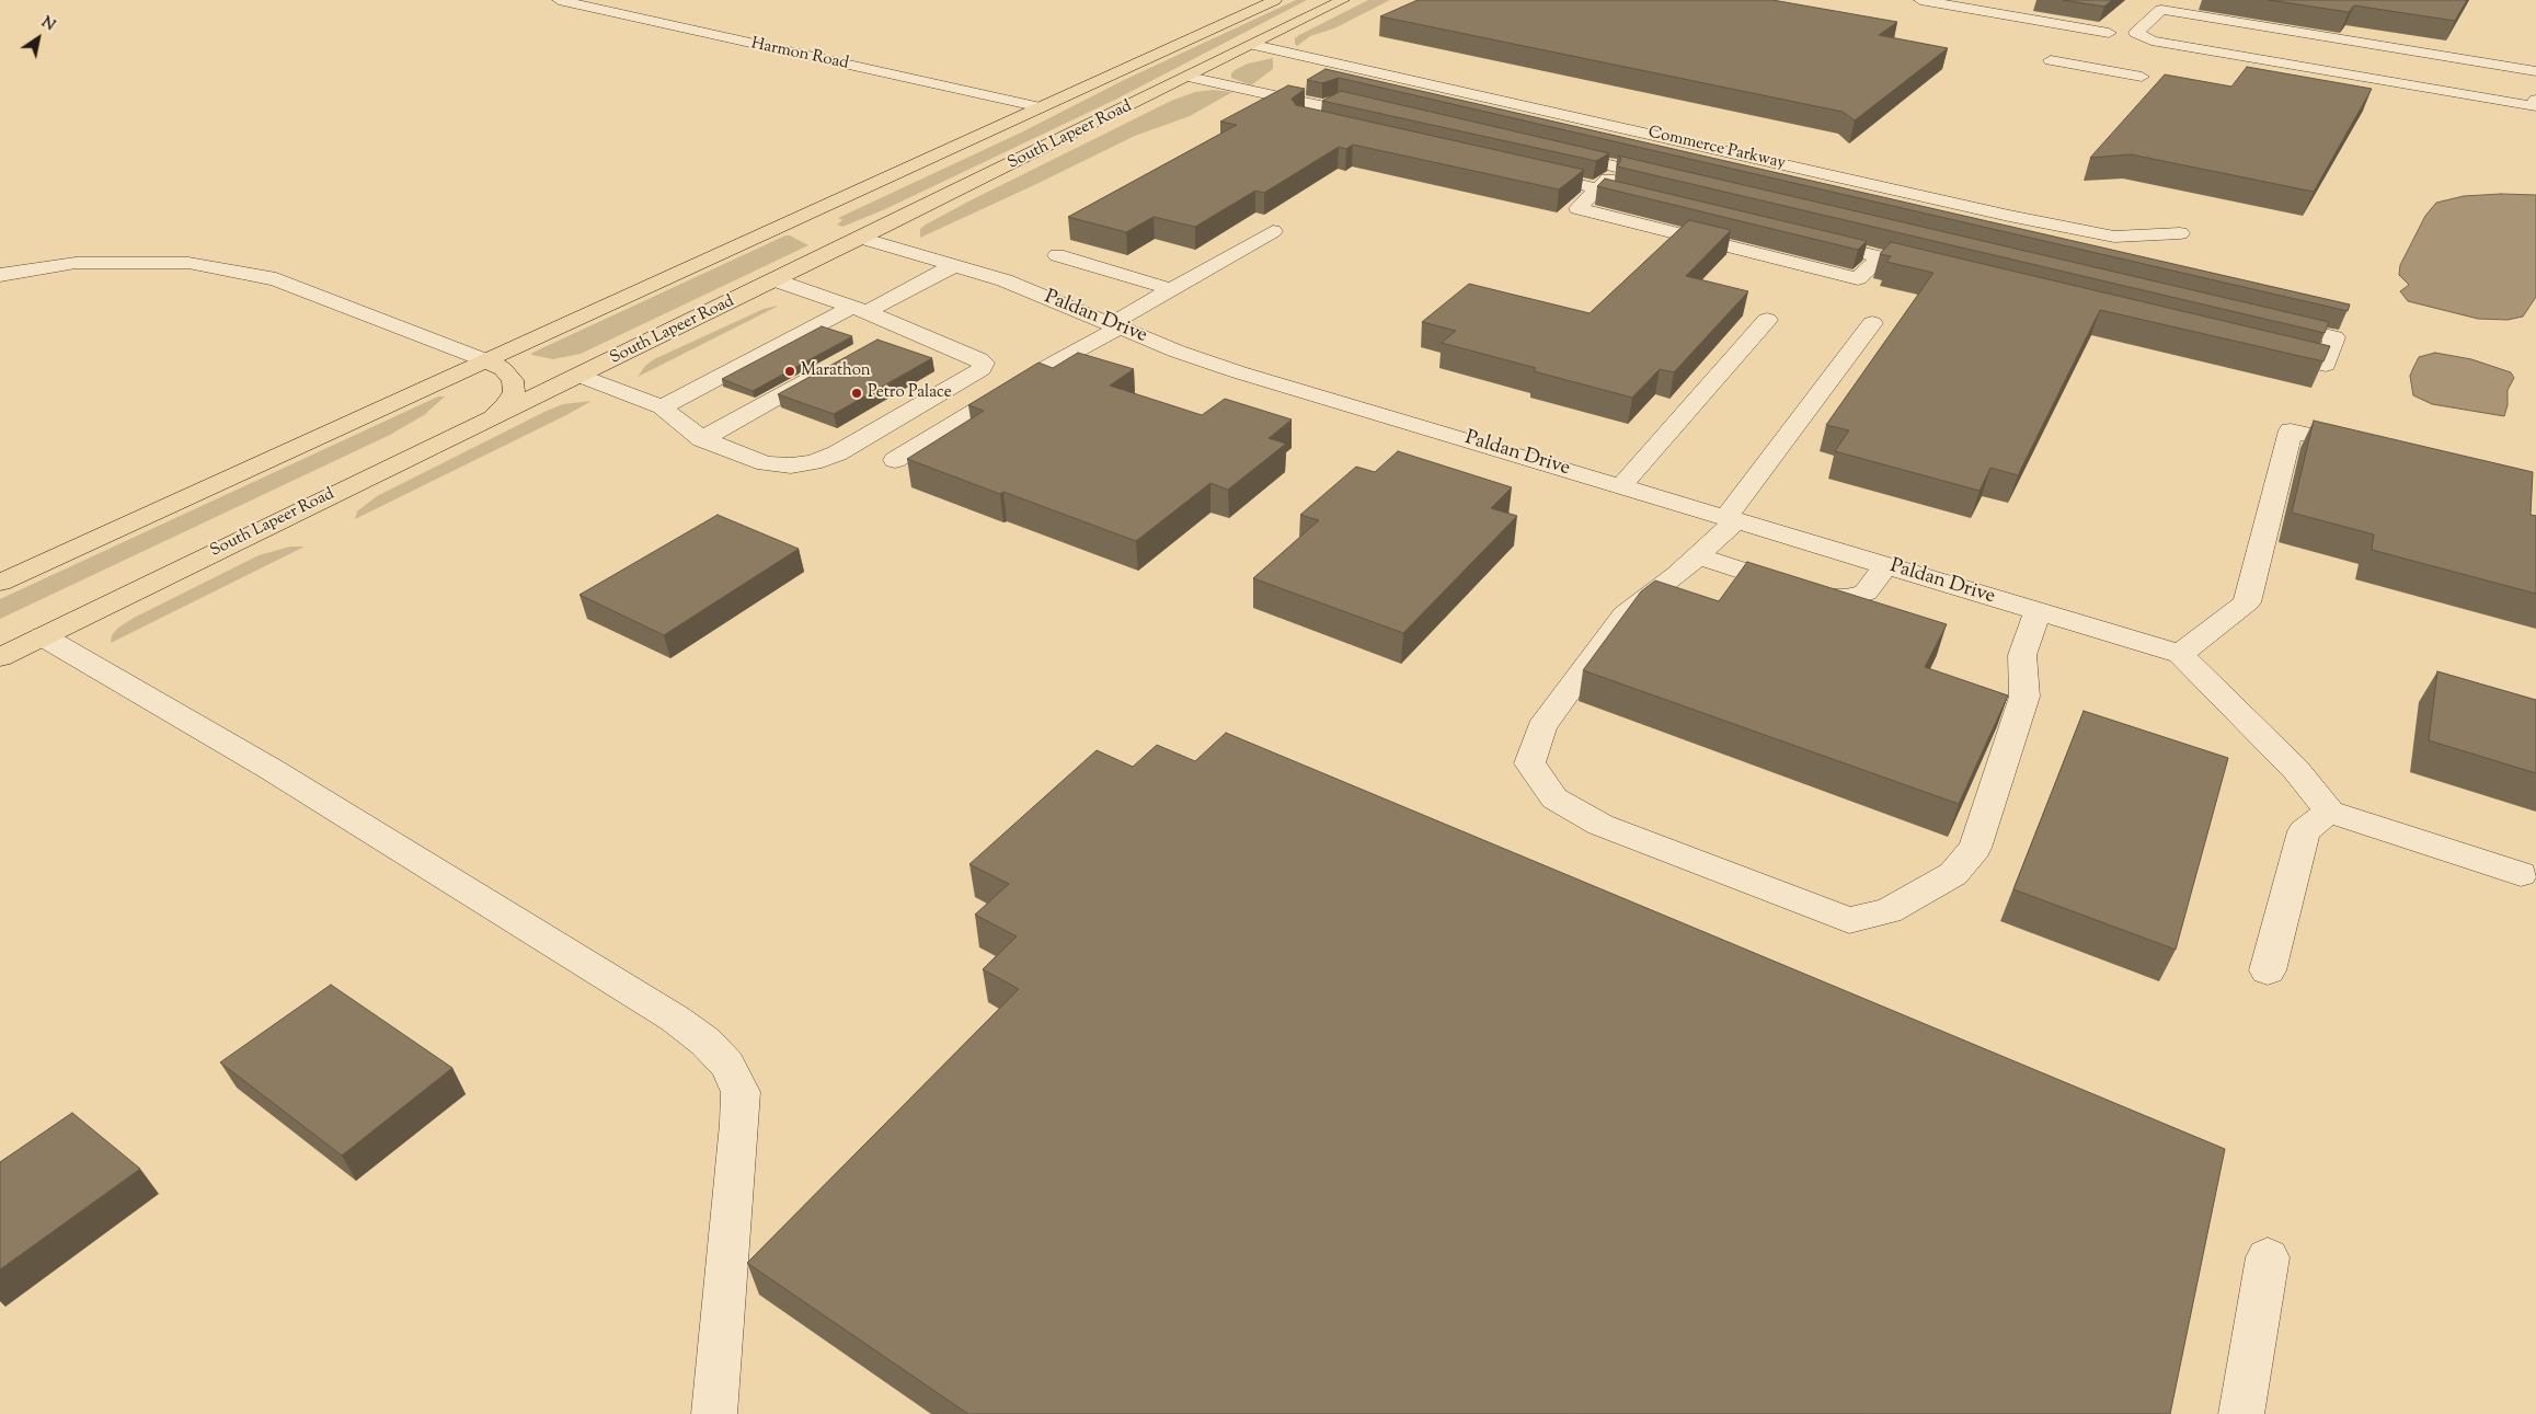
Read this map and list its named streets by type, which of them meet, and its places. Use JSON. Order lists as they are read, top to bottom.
{
  "streets": {
    "main road": ["South Lapeer Road"],
    "street": ["Harmon Road", "Commerce Parkway", "Paldan Drive"]
  },
  "crossings": [
    ["Harmon Road", "South Lapeer Road"],
    ["South Lapeer Road", "Commerce Parkway"],
    ["South Lapeer Road", "Paldan Drive"]
  ],
  "places": ["Marathon", "Petro Palace"],
  "north": "top right"
}
